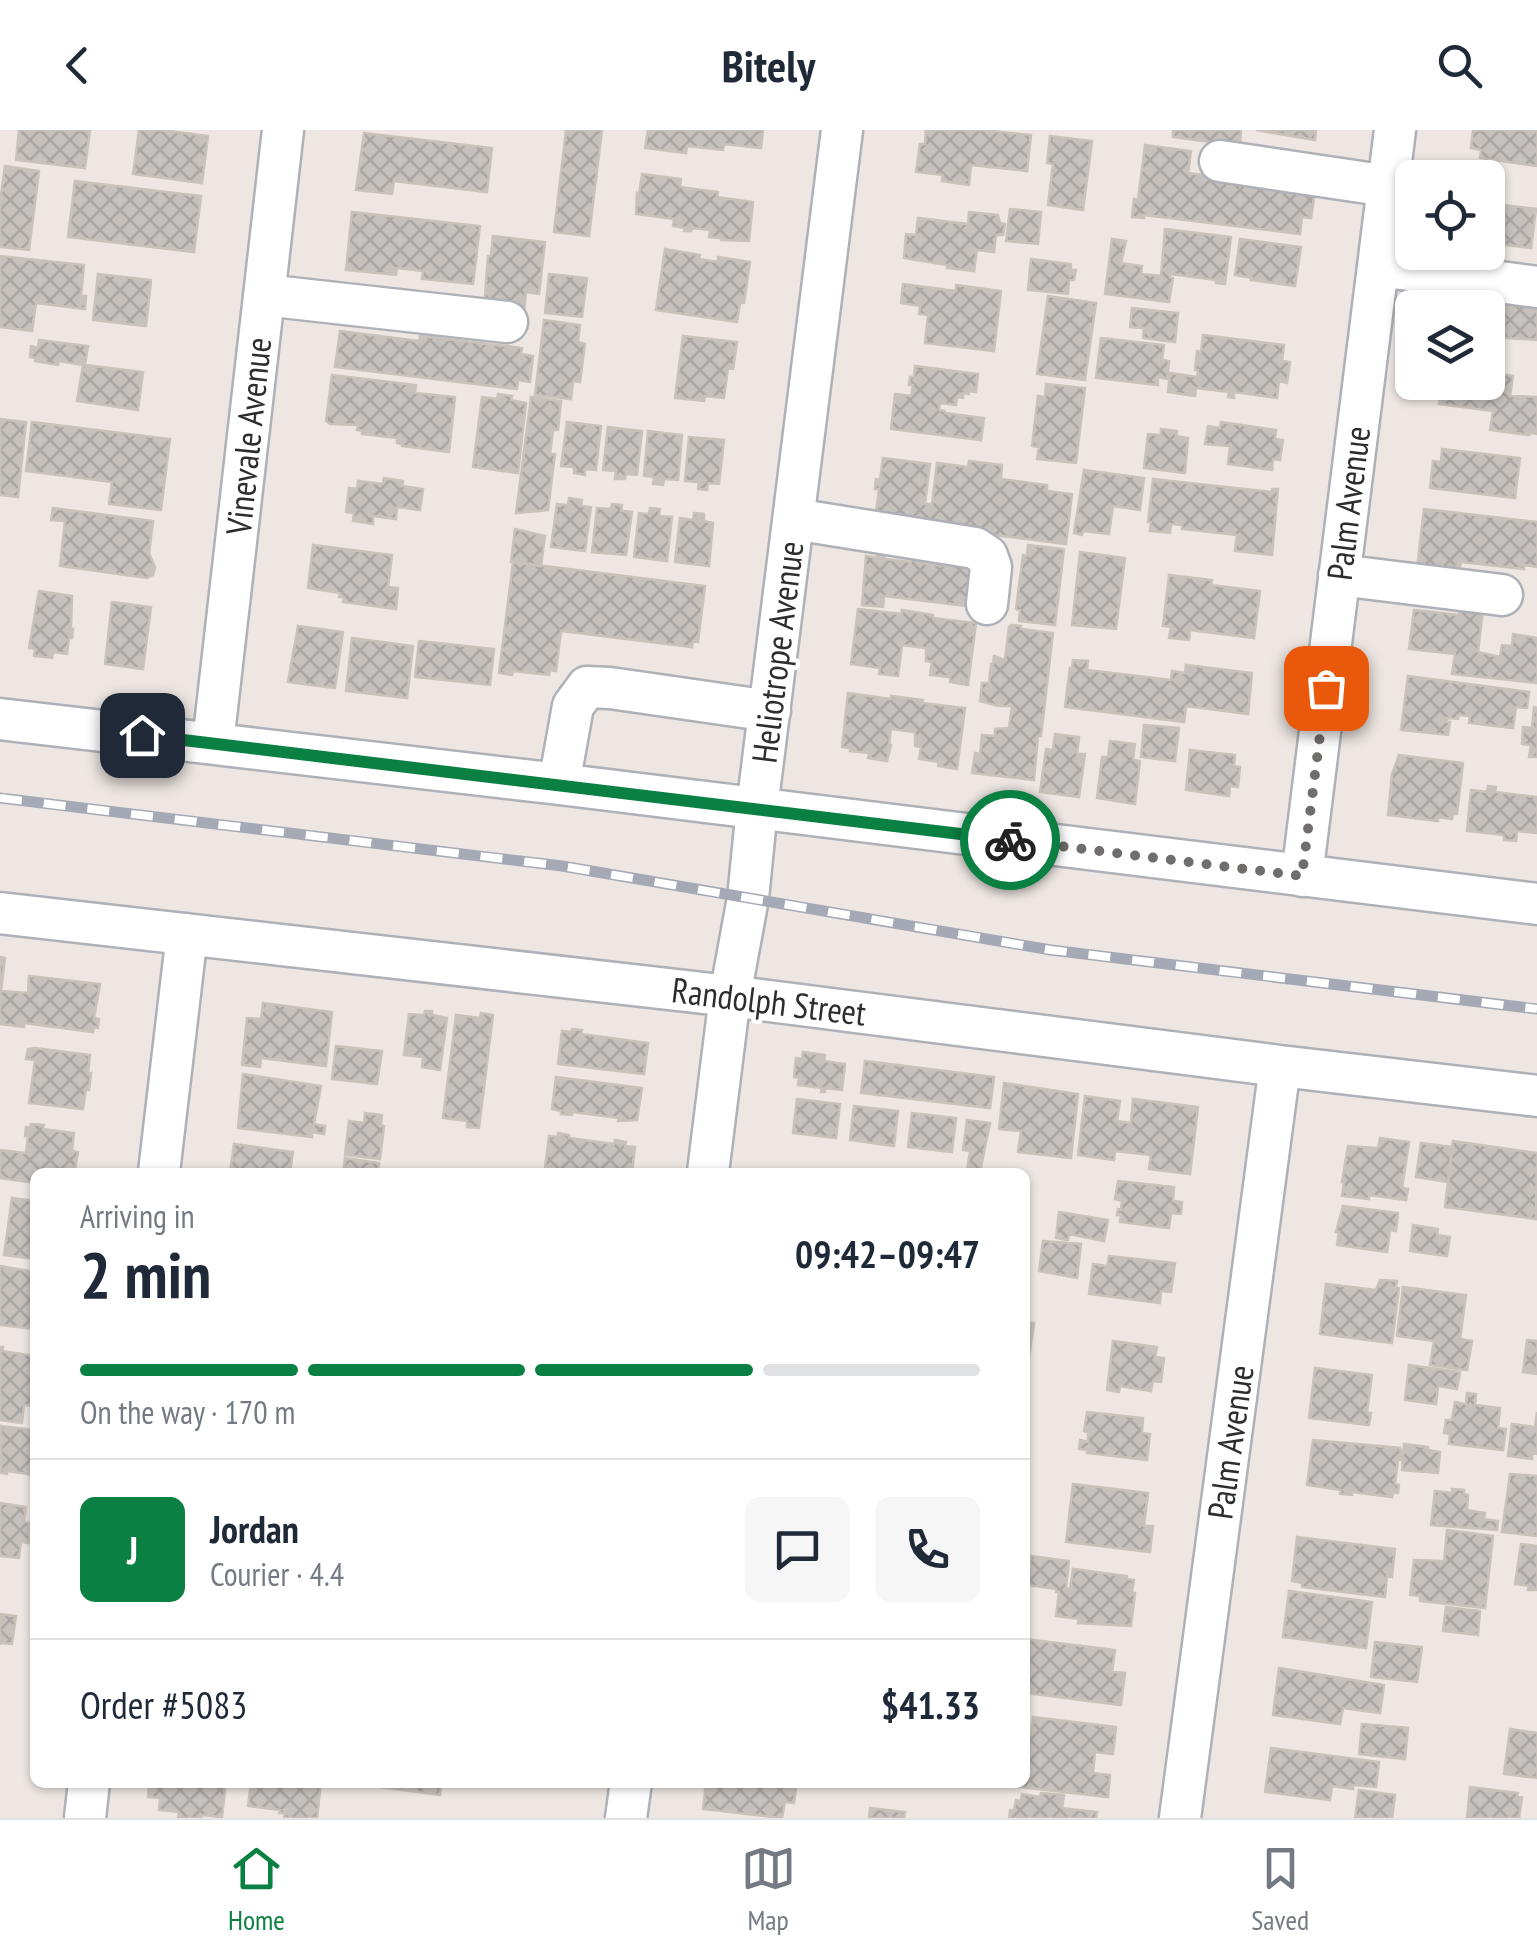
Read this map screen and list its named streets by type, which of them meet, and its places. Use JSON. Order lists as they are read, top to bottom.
{
  "streets": {
    "street": [
      "Vinevale Avenue",
      "Palm Avenue",
      "Heliotrope Avenue",
      "Randolph Street"
    ]
  },
  "crossings": [
    ["Palm Avenue", "Randolph Street"],
    ["Heliotrope Avenue", "Randolph Street"]
  ],
  "page": {
    "header": "Bitely",
    "heading": ["2 min", "Arriving in", "09:42–09:47"],
    "panel": [
      "Jordan",
      "Courier · 4.4",
      "Order #5083",
      "$41.33"
    ],
    "bar": "On the way · 170 m",
    "round": "J",
    "tabs": ["Home", "Map", "Saved"]
  }
}
